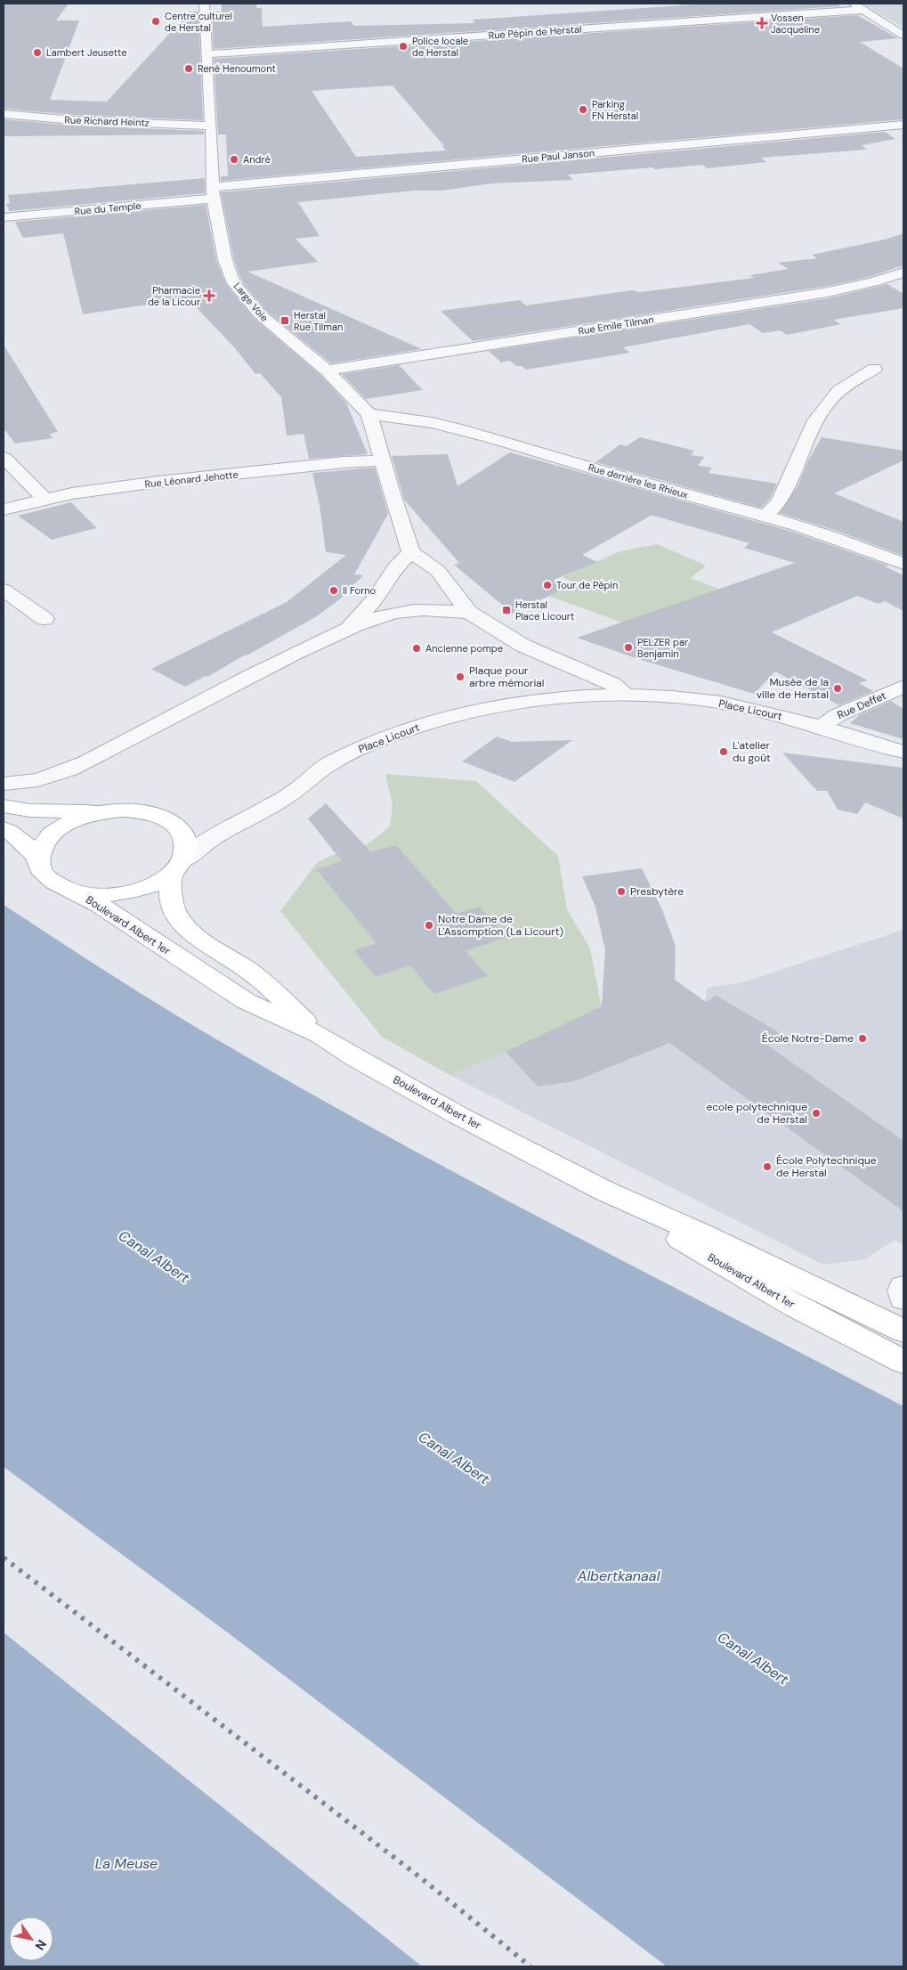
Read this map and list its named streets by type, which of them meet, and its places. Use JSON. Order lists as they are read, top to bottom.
{
  "streets": {
    "main road": ["Boulevard Albert 1er"],
    "street": [
      "Rue Pépin de Herstal",
      "Rue Richard Heintz",
      "Rue Paul Janson",
      "Rue du Temple",
      "Large Voie",
      "Rue Emile Tilman",
      "Rue Léonard Jehotte",
      "Rue derrière les Rhieux",
      "Rue Deffet",
      "Place Licourt"
    ]
  },
  "crossings": [
    ["Rue Pépin de Herstal", "Large Voie"],
    ["Rue Richard Heintz", "Large Voie"],
    ["Rue Paul Janson", "Rue du Temple"],
    ["Rue Paul Janson", "Large Voie"],
    ["Rue du Temple", "Large Voie"],
    ["Large Voie", "Rue Emile Tilman"],
    ["Large Voie", "Rue Léonard Jehotte"],
    ["Large Voie", "Rue derrière les Rhieux"],
    ["Rue Deffet", "Place Licourt"],
    ["Place Licourt", "Boulevard Albert 1er"]
  ],
  "water": ["Canal Albert", "Albertkanaal", "La Meuse"],
  "places": {
    "other": [
      "Centre culturel de Herstal",
      "Police locale de Herstal",
      "Lambert Jeusette",
      "René Henoumont",
      "Parking FN Herstal",
      "André",
      "Tour de Pépin",
      "Il Forno",
      "PELZER par Benjamin",
      "Ancienne pompe",
      "Plaque pour arbre mémorial",
      "Musée de la ville de Herstal",
      "L'atelier du goût",
      "Presbytère",
      "Notre Dame de L'Assomption (La Licourt)",
      "École Notre-Dame",
      "ecole polytechnique de Herstal",
      "École Polytechnique de Herstal"
    ],
    "health": ["Vossen Jacqueline", "Pharmacie de la Licour"],
    "transit": ["Herstal Rue Tilman", "Herstal Place Licourt"]
  },
  "north": "bottom right"
}
